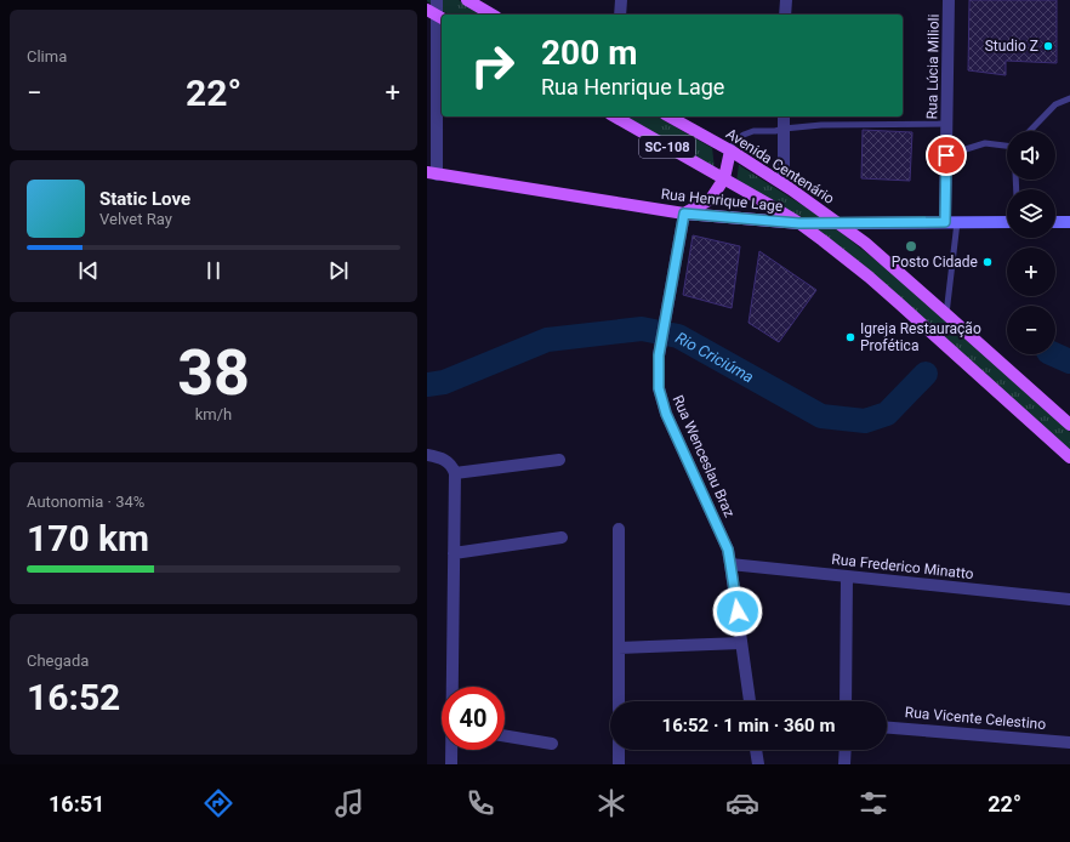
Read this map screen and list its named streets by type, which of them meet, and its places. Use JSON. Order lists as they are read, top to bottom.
{
  "streets": {
    "main road": ["SC-108", "Avenida Centenário", "Rua Henrique Lage"],
    "street": [
      "Rua Lúcia Milioli",
      "Rua Wenceslau Braz",
      "Rua Frederico Minatto",
      "Rua Vicente Celestino"
    ]
  },
  "crossings": [
    ["Rua Lúcia Milioli", "Rua Henrique Lage"],
    ["SC-108", "Rua Henrique Lage"],
    ["Avenida Centenário", "Rua Henrique Lage"],
    ["Rua Henrique Lage", "Rua Wenceslau Braz"],
    ["Rua Wenceslau Braz", "Rua Frederico Minatto"]
  ],
  "water": ["Rio Criciúma"],
  "places": ["Studio Z", "Posto Cidade", "Igreja Restauração Profética"],
  "page": {
    "tile": [
      "Clima",
      ["38", "km/h"],
      ["Autonomia · 34%", "170 km"],
      ["Chegada", "16:52"]
    ],
    "turn": ["200 m", "Rua Henrique Lage"],
    "heat": ["−", "22°", "+"],
    "map_buttons": ["+", "−"],
    "song": ["Static Love", "Velvet Ray"],
    "limit": "40",
    "trip": "16:52 · 1 min · 360 m",
    "tabs": ["16:51", "22°"]
  }
}
